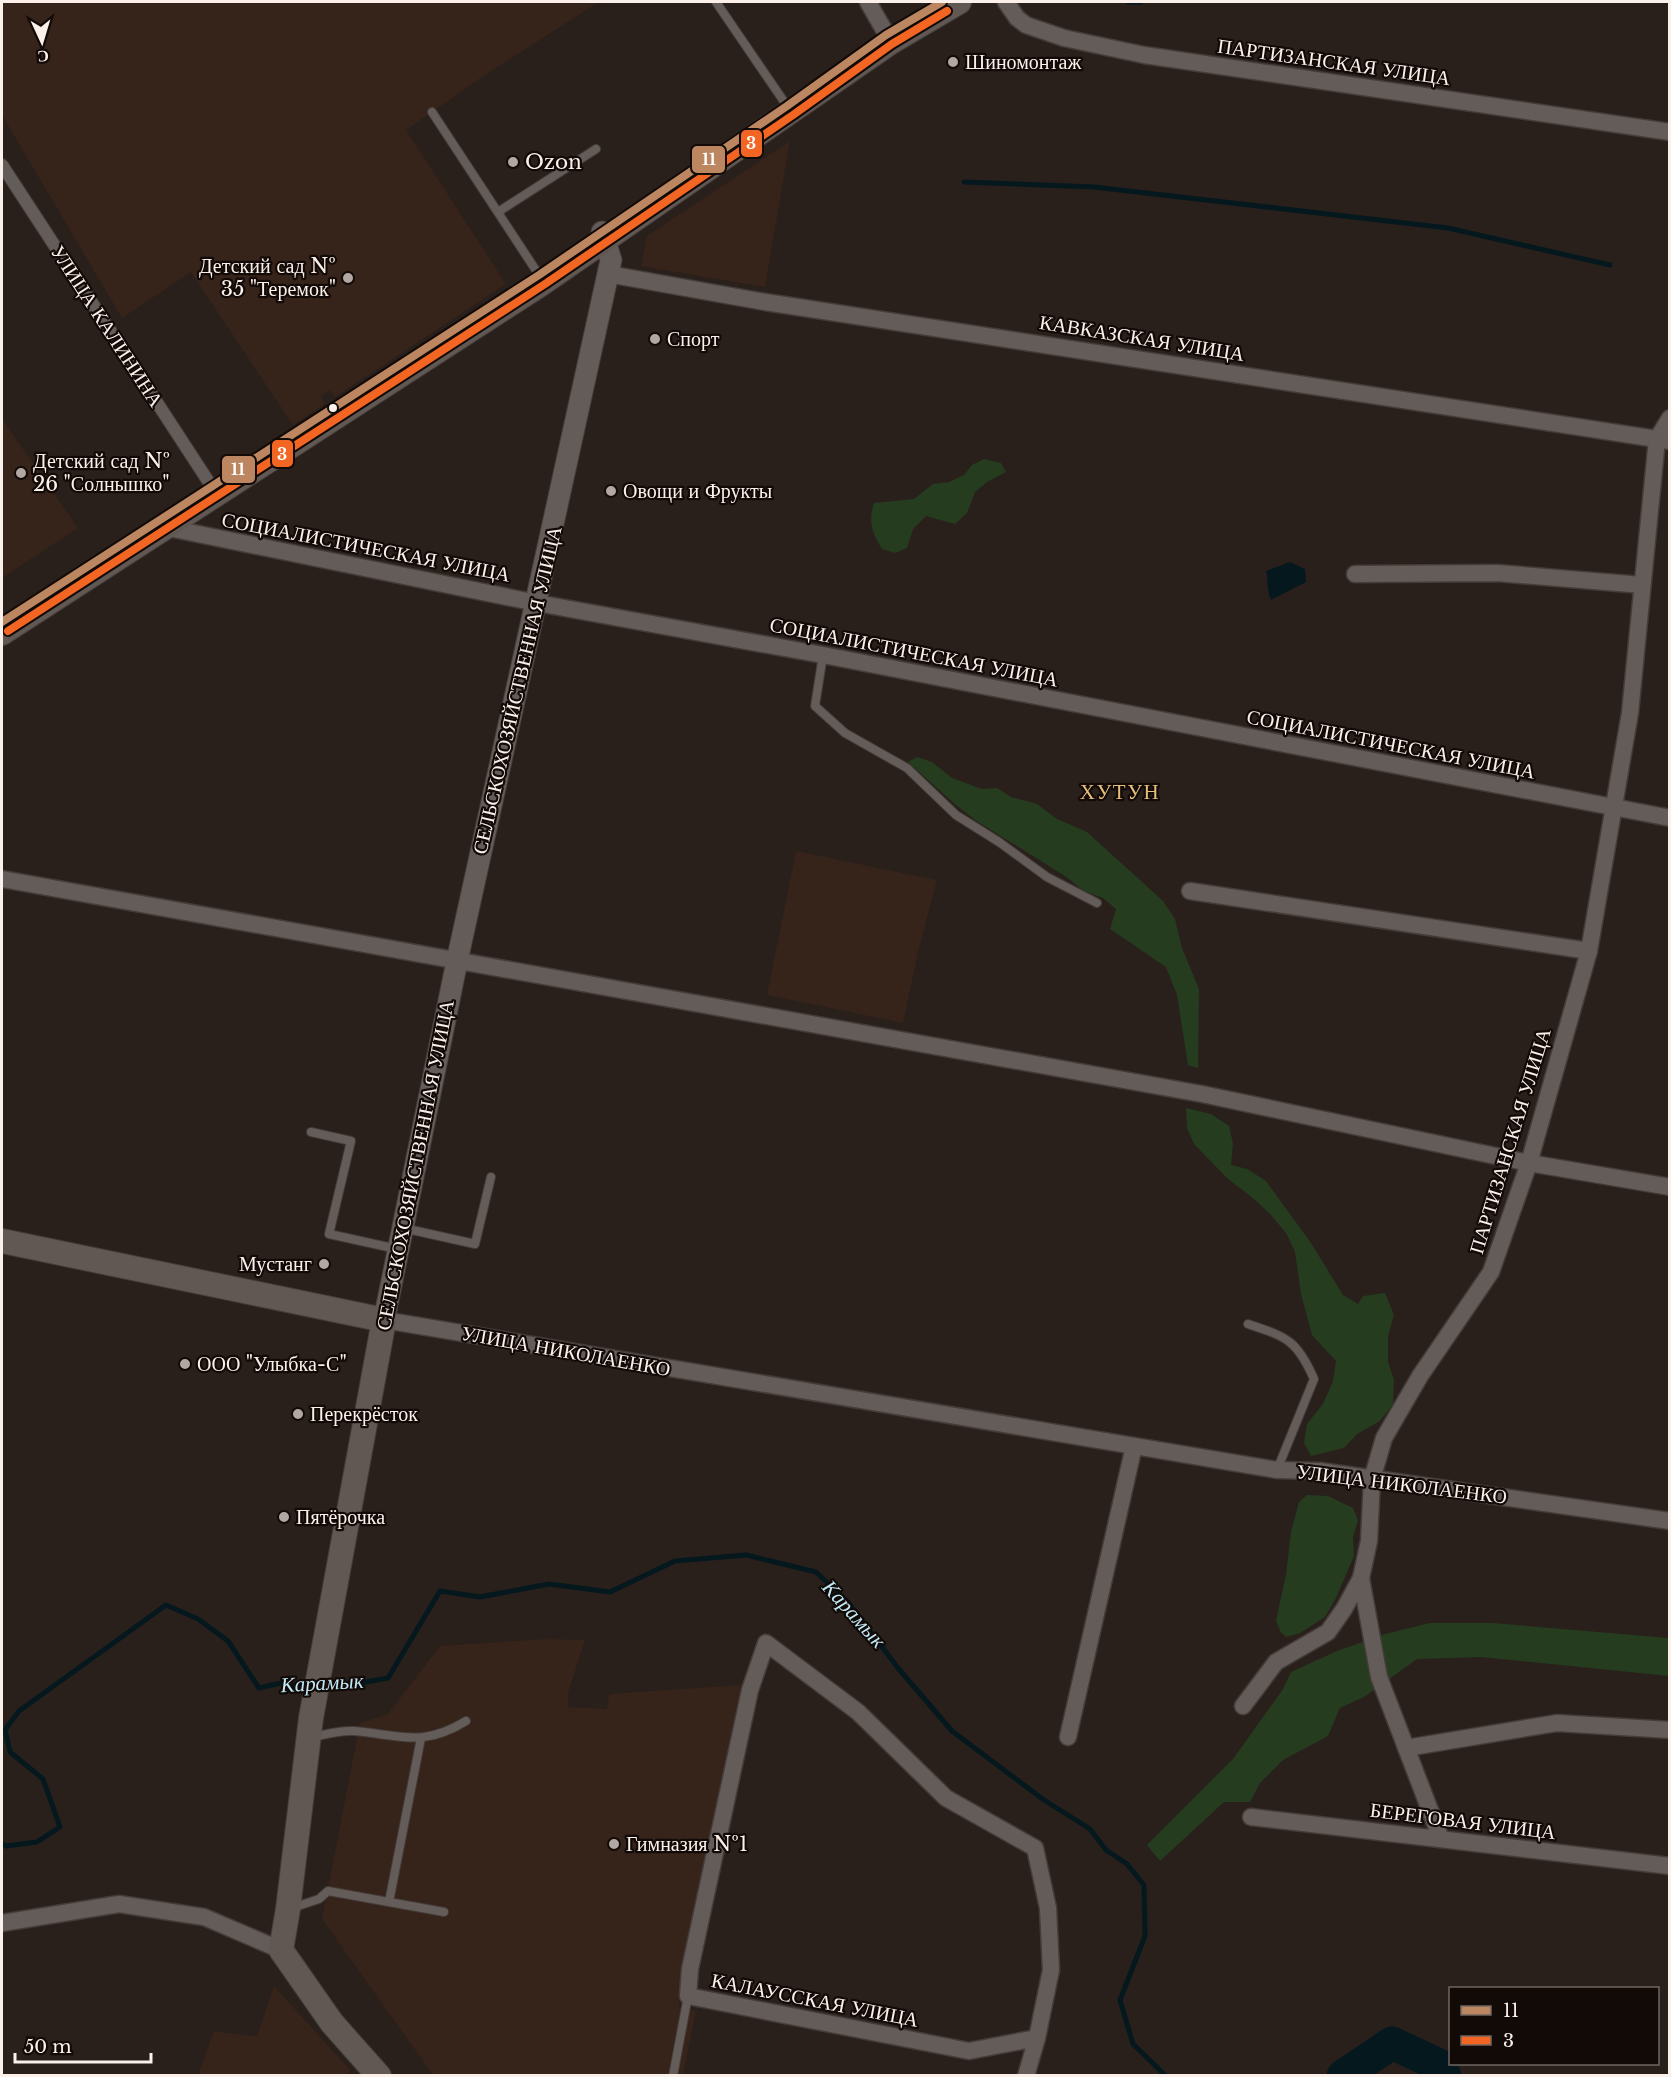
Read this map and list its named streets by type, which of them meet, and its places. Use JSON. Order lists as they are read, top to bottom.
{
  "streets": {
    "main road": ["СЕЛЬСКОХОЗЯЙСТВЕННАЯ УЛИЦА", "УЛИЦА НИКОЛАЕНКО"],
    "street": [
      "ПАРТИЗАНСКАЯ УЛИЦА",
      "УЛИЦА КАЛИНИНА",
      "КАВКАЗСКАЯ УЛИЦА",
      "СОЦИАЛИСТИЧЕСКАЯ УЛИЦА",
      "БЕРЕГОВАЯ УЛИЦА",
      "КАЛАУССКАЯ УЛИЦА"
    ]
  },
  "crossings": [
    ["ПАРТИЗАНСКАЯ УЛИЦА", "КАВКАЗСКАЯ УЛИЦА"],
    ["ПАРТИЗАНСКАЯ УЛИЦА", "СОЦИАЛИСТИЧЕСКАЯ УЛИЦА"],
    ["ПАРТИЗАНСКАЯ УЛИЦА", "УЛИЦА НИКОЛАЕНКО"],
    ["ПАРТИЗАНСКАЯ УЛИЦА", "БЕРЕГОВАЯ УЛИЦА"],
    ["КАВКАЗСКАЯ УЛИЦА", "СЕЛЬСКОХОЗЯЙСТВЕННАЯ УЛИЦА"],
    ["СОЦИАЛИСТИЧЕСКАЯ УЛИЦА", "СЕЛЬСКОХОЗЯЙСТВЕННАЯ УЛИЦА"],
    ["СЕЛЬСКОХОЗЯЙСТВЕННАЯ УЛИЦА", "УЛИЦА НИКОЛАЕНКО"]
  ],
  "districts": ["ХУТУН"],
  "water": ["Карамык"],
  "places": [
    "Шиномонтаж",
    "Ozon",
    "Детский сад № 35 \"Теремок\"",
    "Спорт",
    "Детский сад № 26 \"Солнышко\"",
    "Овощи и Фрукты",
    "Мустанг",
    "ООО \"Улыбка-С\"",
    "Перекрёсток",
    "Пятёрочка",
    "Гимназия №1"
  ],
  "lines": ["transit line 11", "transit line 3"],
  "legend": ["11", "3"],
  "scale_bar": "50 m",
  "north": "bottom"
}
